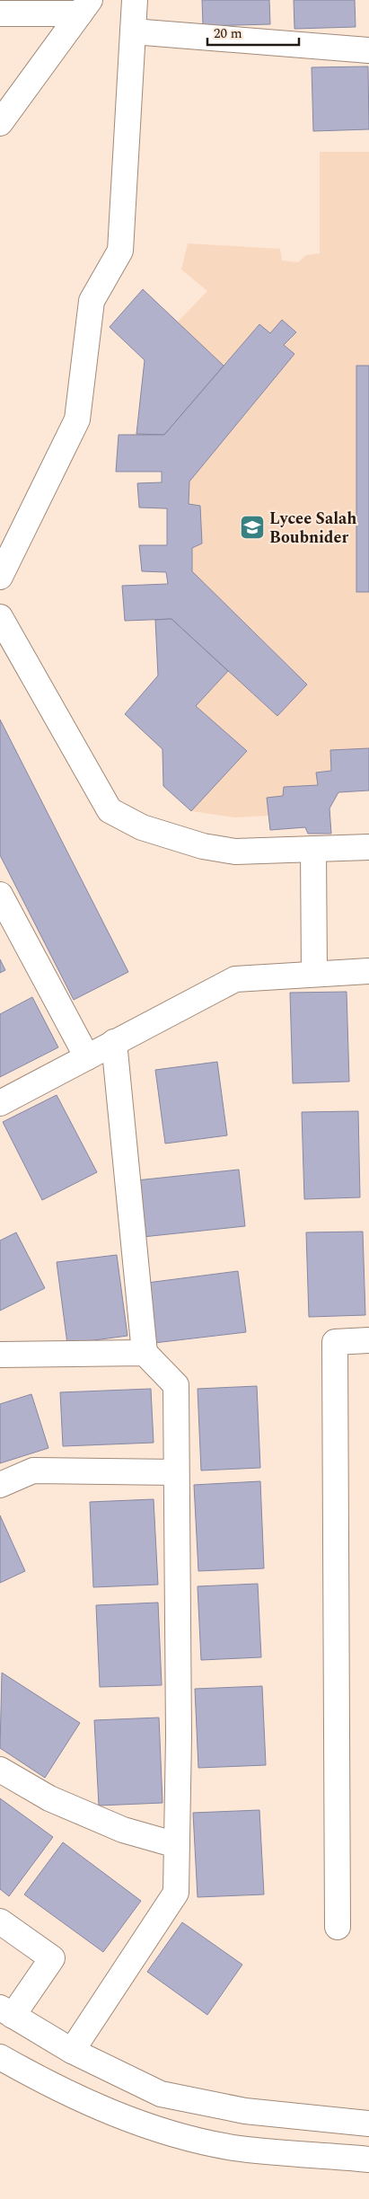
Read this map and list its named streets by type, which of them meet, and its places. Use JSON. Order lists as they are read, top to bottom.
{
  "places": {
    "school or university": ["Lycee Salah Boubnider"]
  },
  "scale_bar": "20 m"
}
